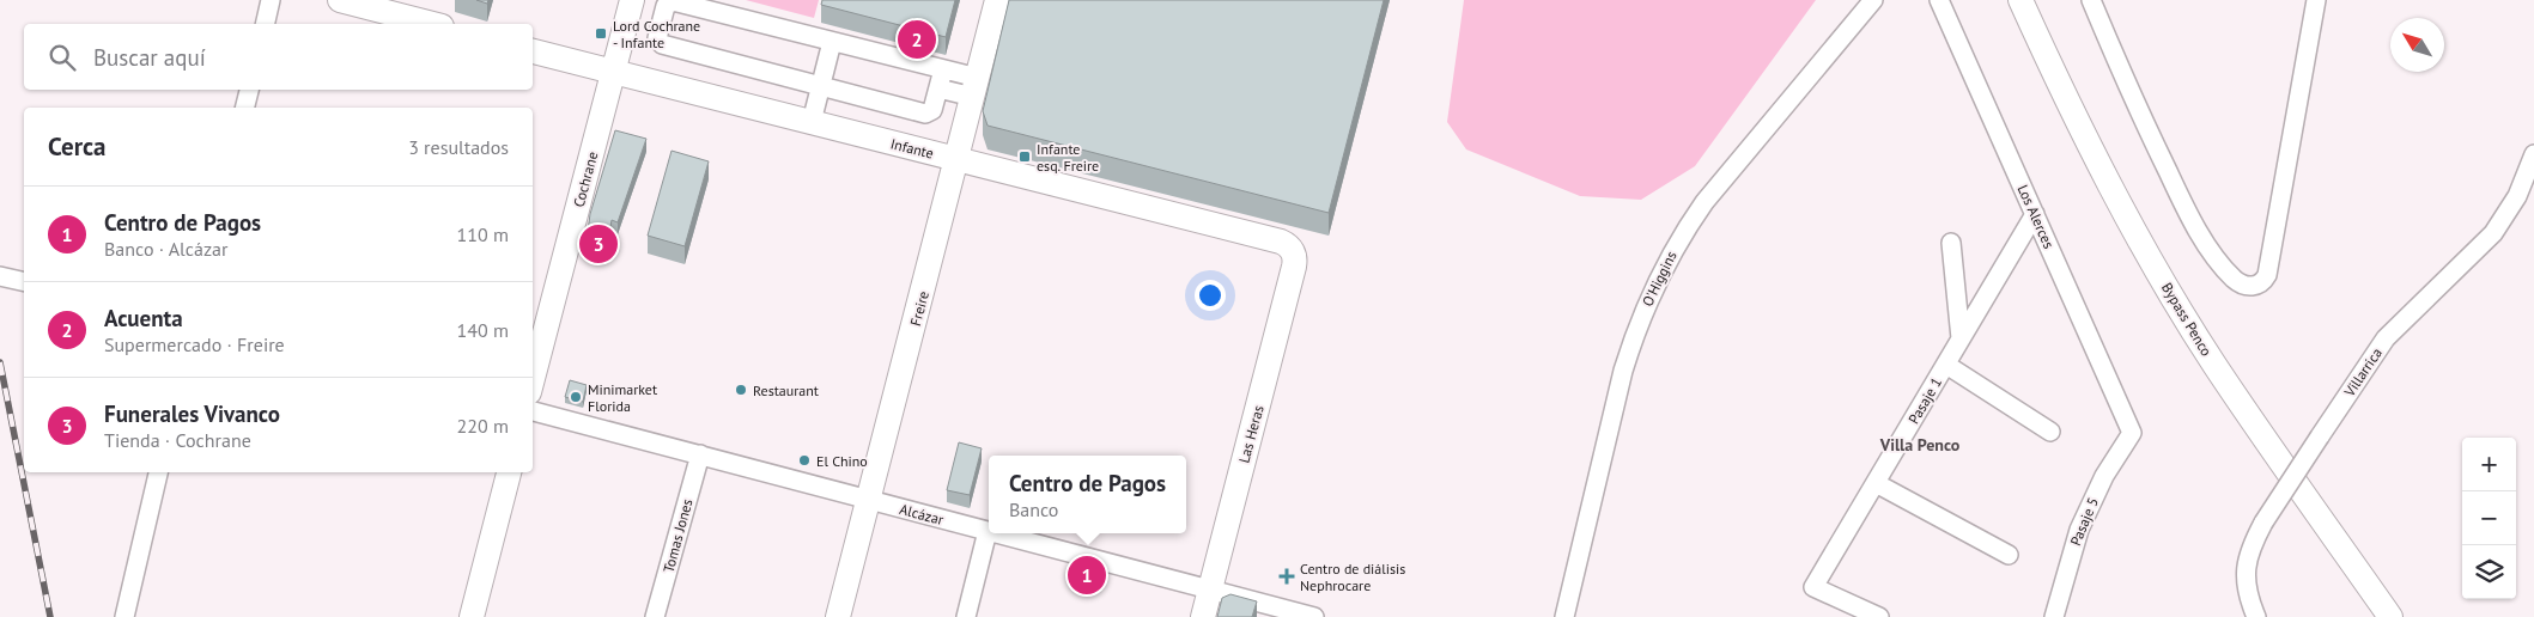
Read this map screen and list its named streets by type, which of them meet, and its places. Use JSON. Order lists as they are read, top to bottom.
{
  "streets": {
    "main road": [
      "Infante",
      "Cochrane",
      "Freire",
      "Bypass Penco",
      "Las Heras"
    ],
    "street": [
      "Los Alerces",
      "O'Higgins",
      "Villarrica",
      "Pasaje 1",
      "Alcázar",
      "Pasaje 5",
      "Tomas Jones"
    ]
  },
  "crossings": [
    ["Infante", "Cochrane"],
    ["Infante", "Freire"],
    ["Infante", "Las Heras"],
    ["Los Alerces", "Pasaje 1"],
    ["Los Alerces", "Pasaje 5"],
    ["Freire", "Alcázar"],
    ["Las Heras", "Alcázar"],
    ["Alcázar", "Tomas Jones"]
  ],
  "districts": ["Villa Penco"],
  "places": {
    "transit": ["Lord Cochrane - Infante", "Infante esq. Freire"],
    "other": ["Restaurant", "Minimarket Florida", "El Chino"],
    "health": ["Centro de diálisis Nephrocare"]
  },
  "north": "top left",
  "page": {
    "pins": ["2", "3", "1"],
    "search": "Buscar aquí",
    "heading": ["Cerca", "3 resultados"],
    "list": [
      {
        "mark": "1",
        "name": "Centro de Pagos",
        "note": "Banco · Alcázar",
        "value": "110 m"
      },
      {
        "mark": "2",
        "name": "Acuenta",
        "note": "Supermercado · Freire",
        "value": "140 m"
      },
      {
        "mark": "3",
        "name": "Funerales Vivanco",
        "note": "Tienda · Cochrane",
        "value": "220 m"
      }
    ],
    "map_buttons": ["+", "−"],
    "popup": ["Centro de Pagos", "Banco"]
  }
}
